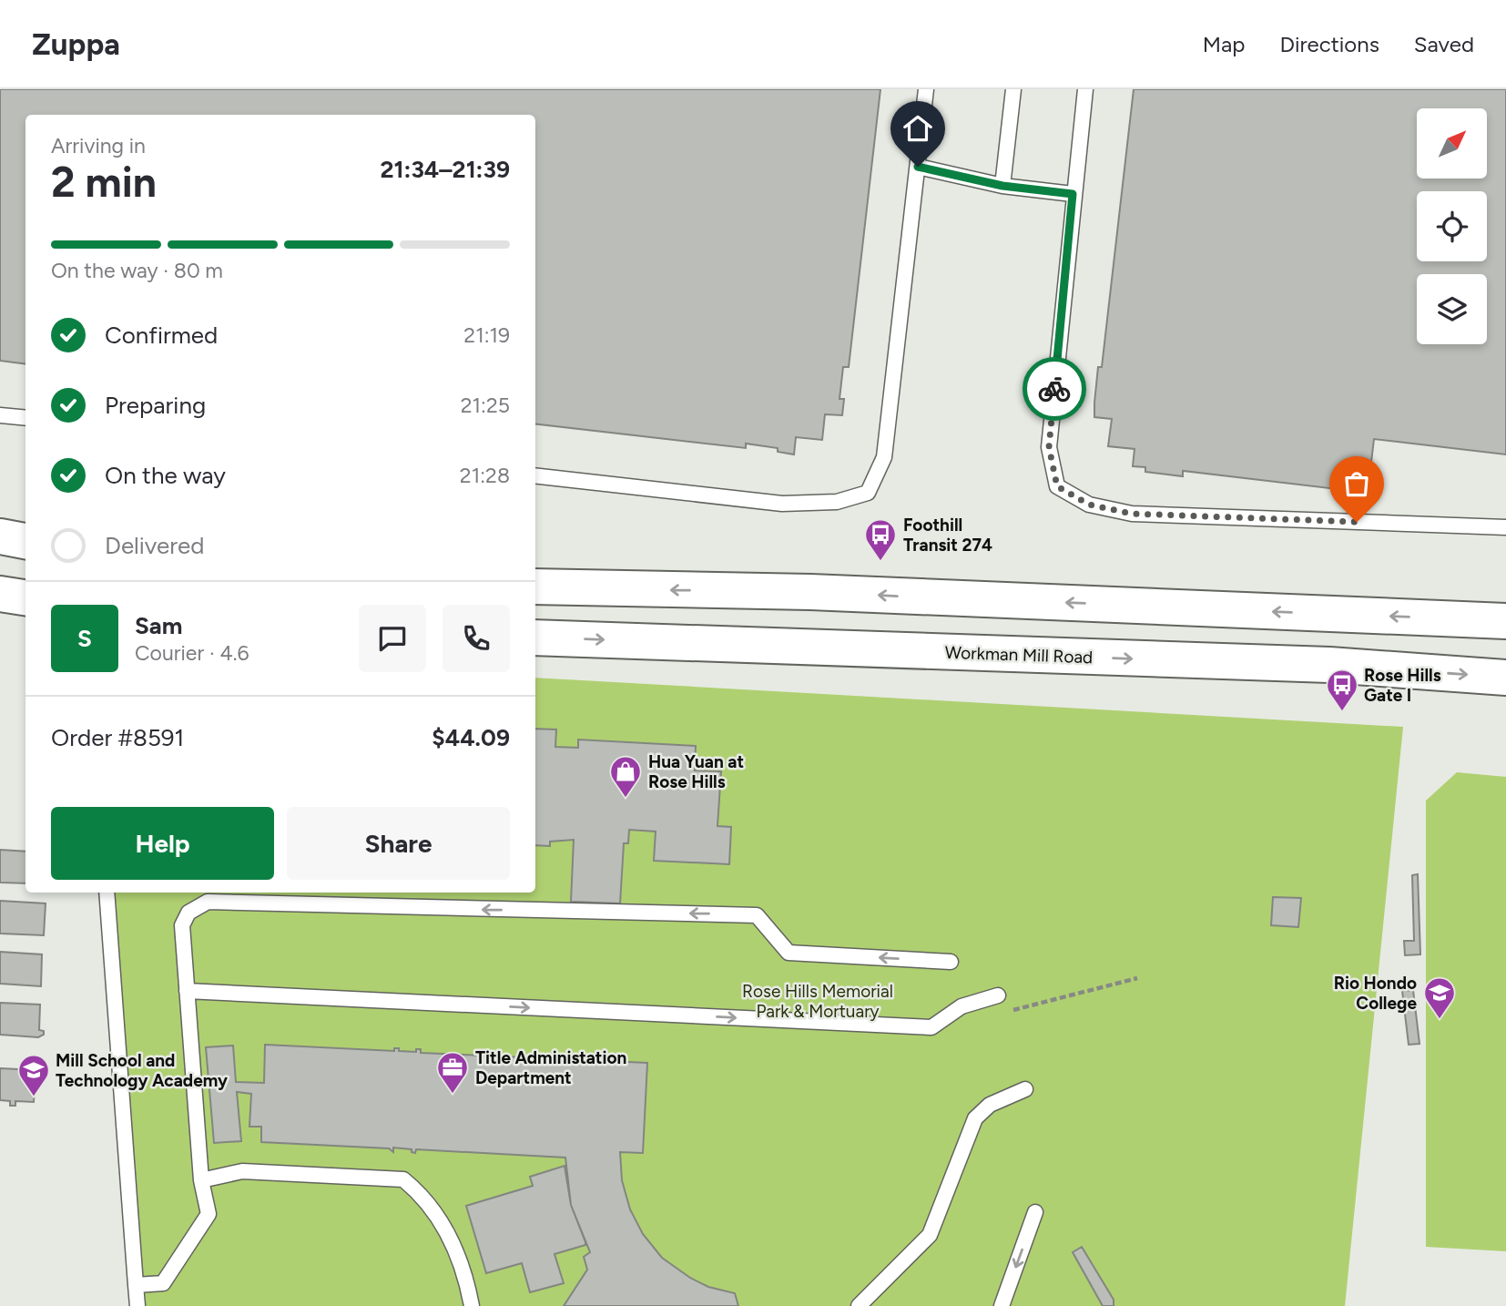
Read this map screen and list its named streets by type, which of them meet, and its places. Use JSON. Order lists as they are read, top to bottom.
{
  "streets": {
    "main road": ["Workman Mill Road"]
  },
  "parks": ["Rose Hills Memorial Park & Mortuary"],
  "places": {
    "bus stop": ["Foothill Transit 274", "Rose Hills Gate I"],
    "shop": ["Hua Yuan at Rose Hills"],
    "school or university": ["Rio Hondo College", "Mill School and Technology Academy"],
    "office": ["Title Administation Department"]
  },
  "north": "top right",
  "page": {
    "header": "Zuppa",
    "nav": ["Map", "Directions", "Saved"],
    "heading": ["2 min", "Arriving in", "21:34–21:39"],
    "panel": [
      "Sam",
      "Courier · 4.6",
      "Order #8591",
      "$44.09"
    ],
    "bar": "On the way · 80 m",
    "list": [
      ["Confirmed", "21:19"],
      ["Preparing", "21:25"],
      ["On the way", "21:28"],
      "Delivered"
    ],
    "round": "S",
    "buttons": ["Help", "Share"]
  }
}
